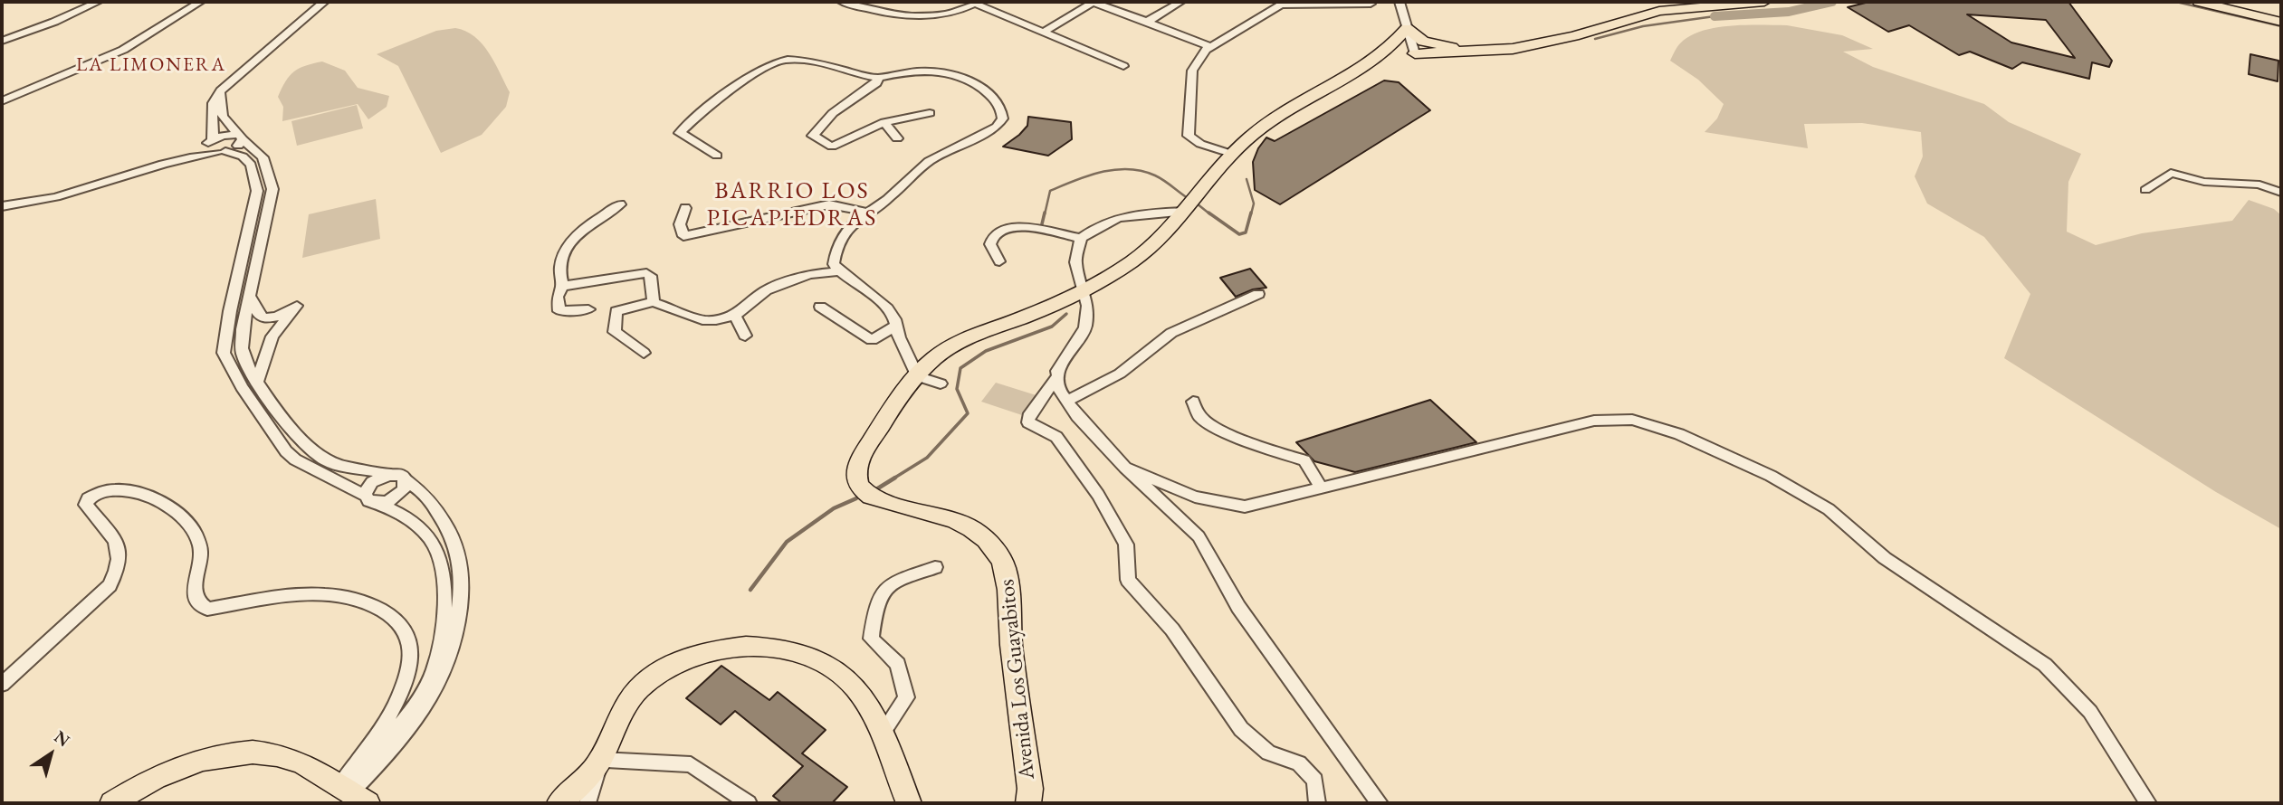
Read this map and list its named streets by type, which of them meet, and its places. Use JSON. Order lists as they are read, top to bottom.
{
  "streets": {
    "main road": ["Avenida Los Guayabitos"]
  },
  "districts": ["LA LIMONERA", "BARRIO LOS PICAPIEDRAS"],
  "north": "top right"
}
